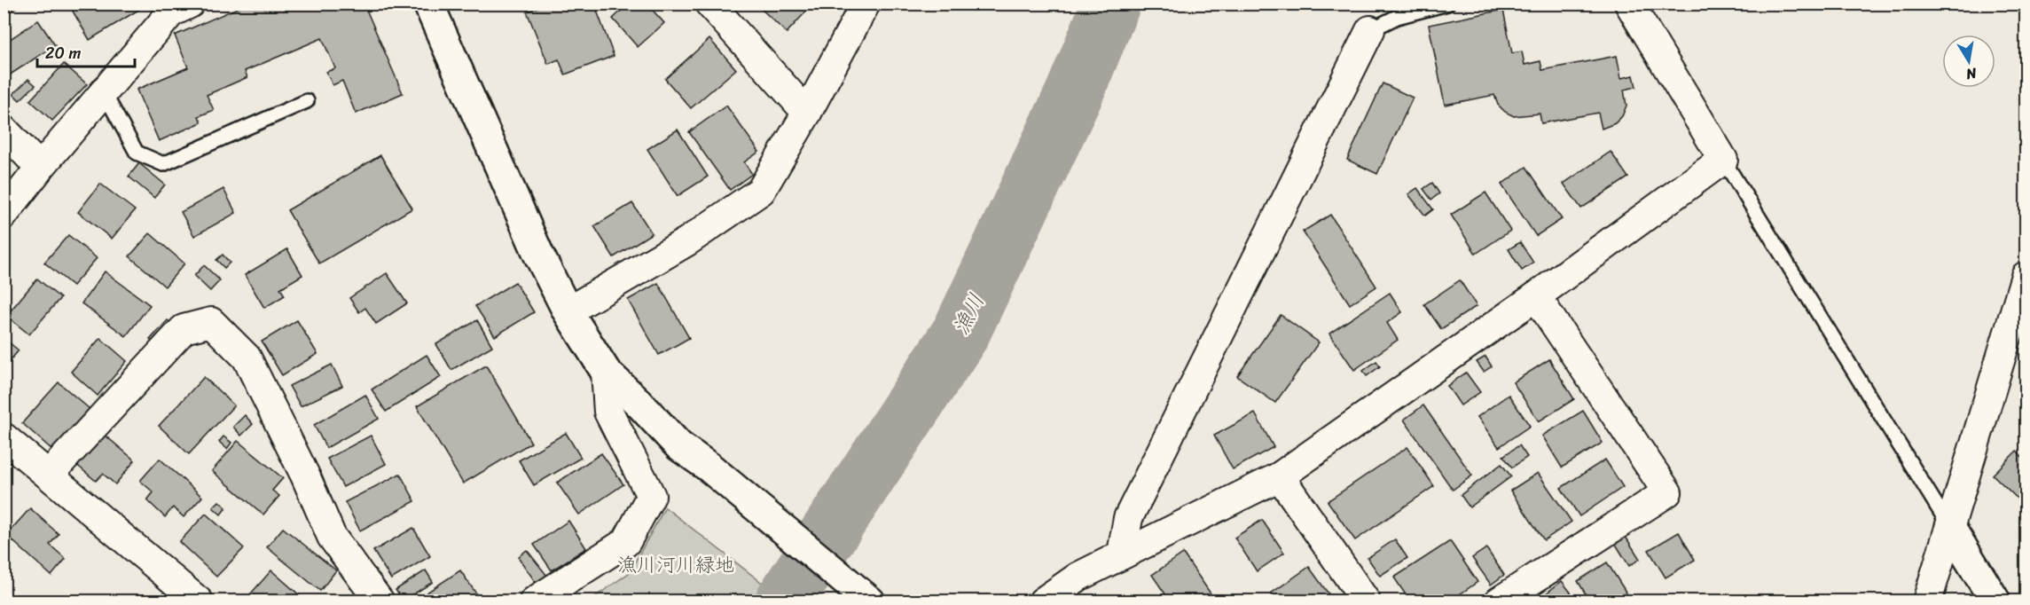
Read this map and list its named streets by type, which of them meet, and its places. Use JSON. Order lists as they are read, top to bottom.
{
  "water": ["漁川"],
  "parks": ["漁川河川緑地"],
  "scale_bar": "20 m",
  "north": "bottom"
}
